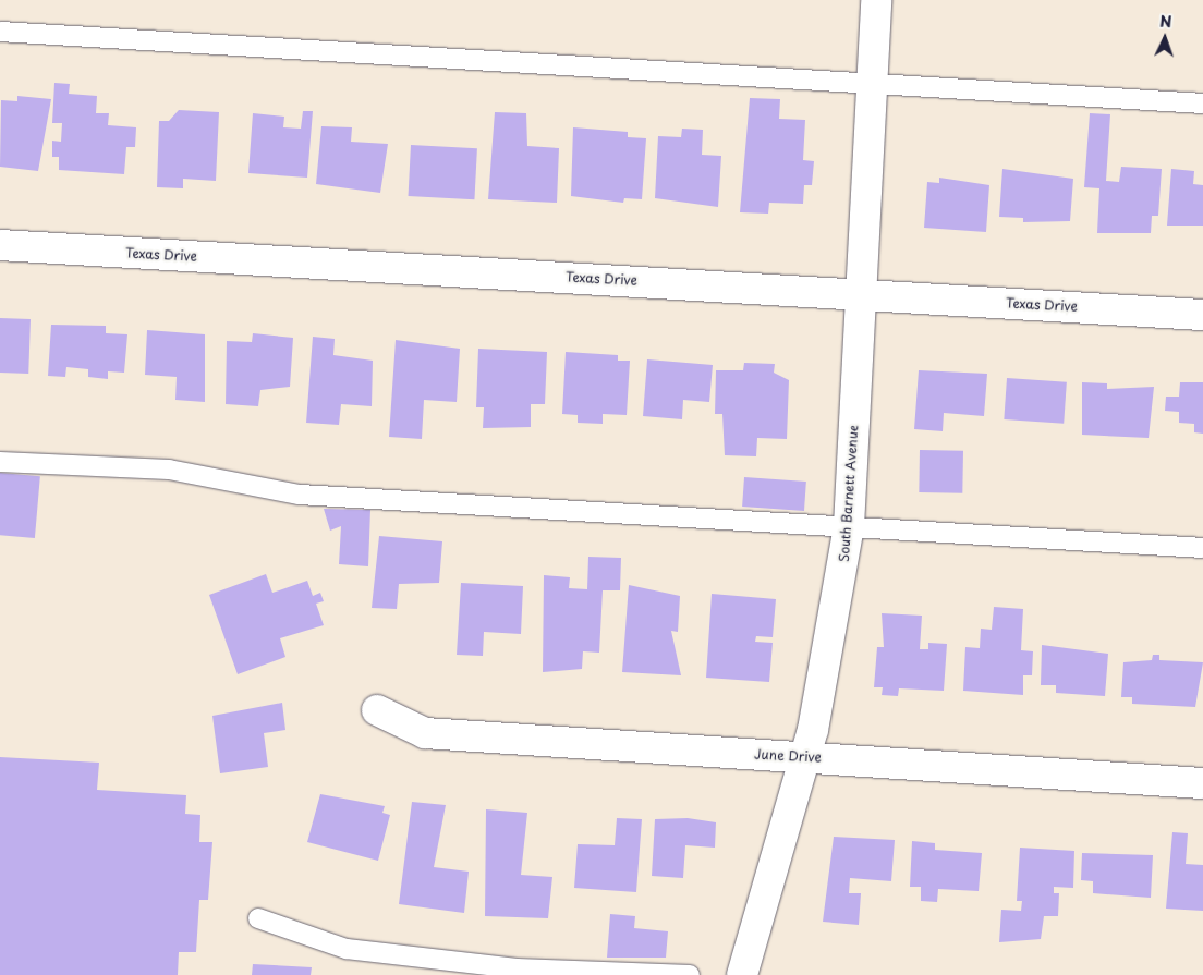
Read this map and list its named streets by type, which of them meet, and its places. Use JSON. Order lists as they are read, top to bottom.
{
  "streets": {
    "street": ["Texas Drive", "South Barnett Avenue", "June Drive"]
  },
  "crossings": [
    ["Texas Drive", "South Barnett Avenue"],
    ["South Barnett Avenue", "June Drive"]
  ],
  "north": "top"
}
